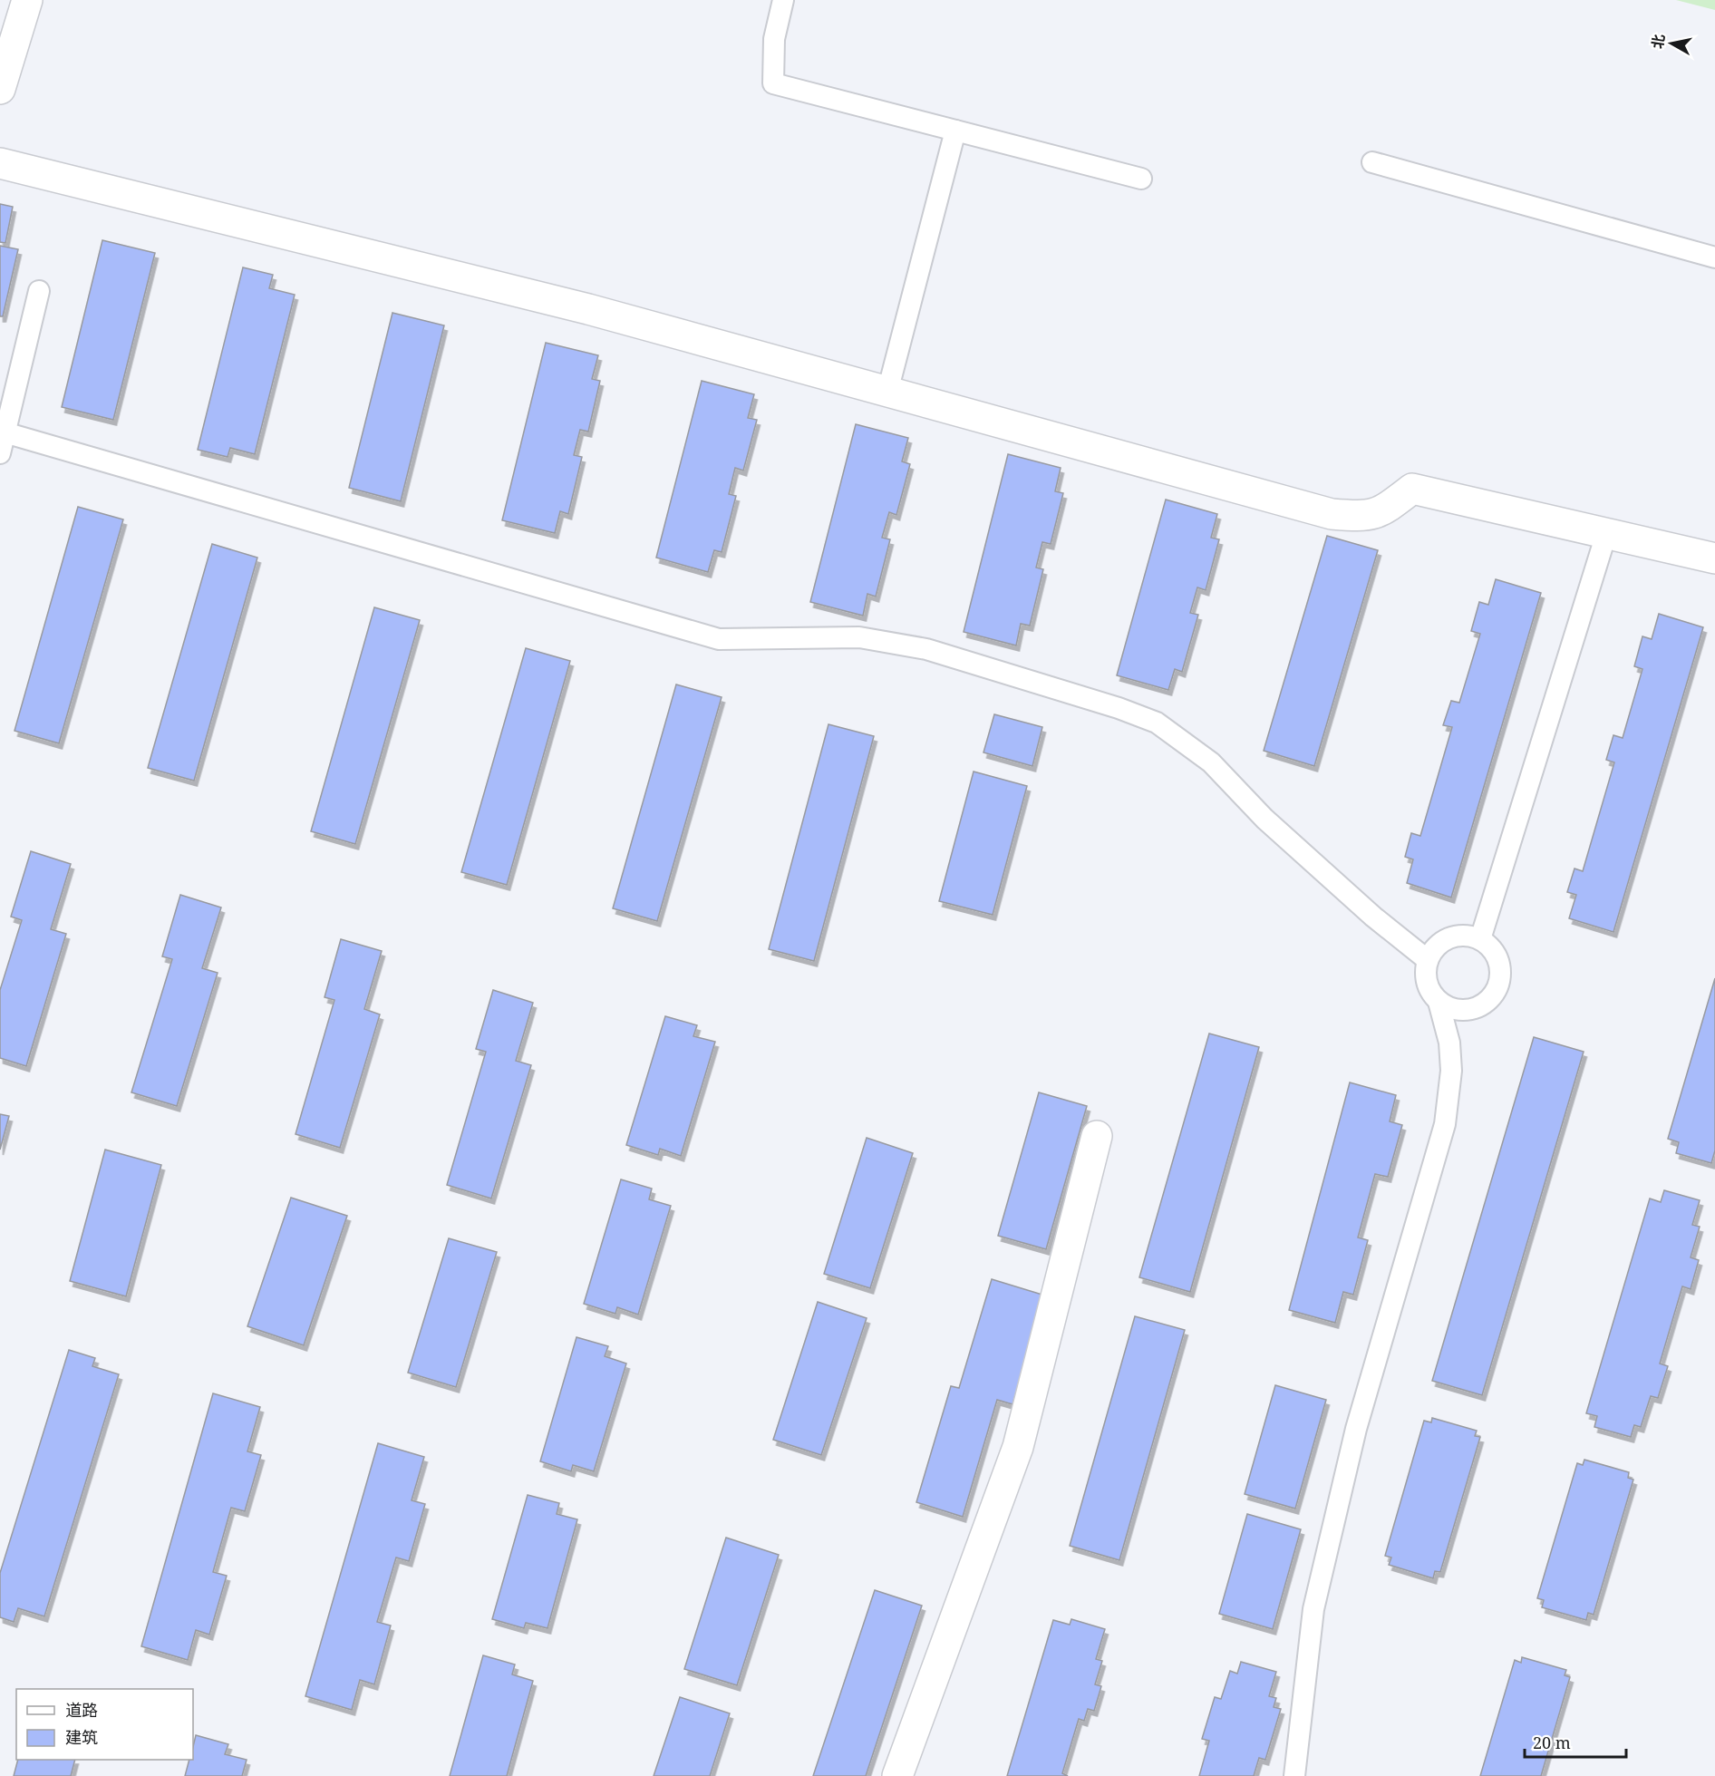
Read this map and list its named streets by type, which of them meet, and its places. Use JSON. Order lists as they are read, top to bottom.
{
  "legend": ["道路", "建筑"],
  "scale_bar": "20 m",
  "north": "left"
}
